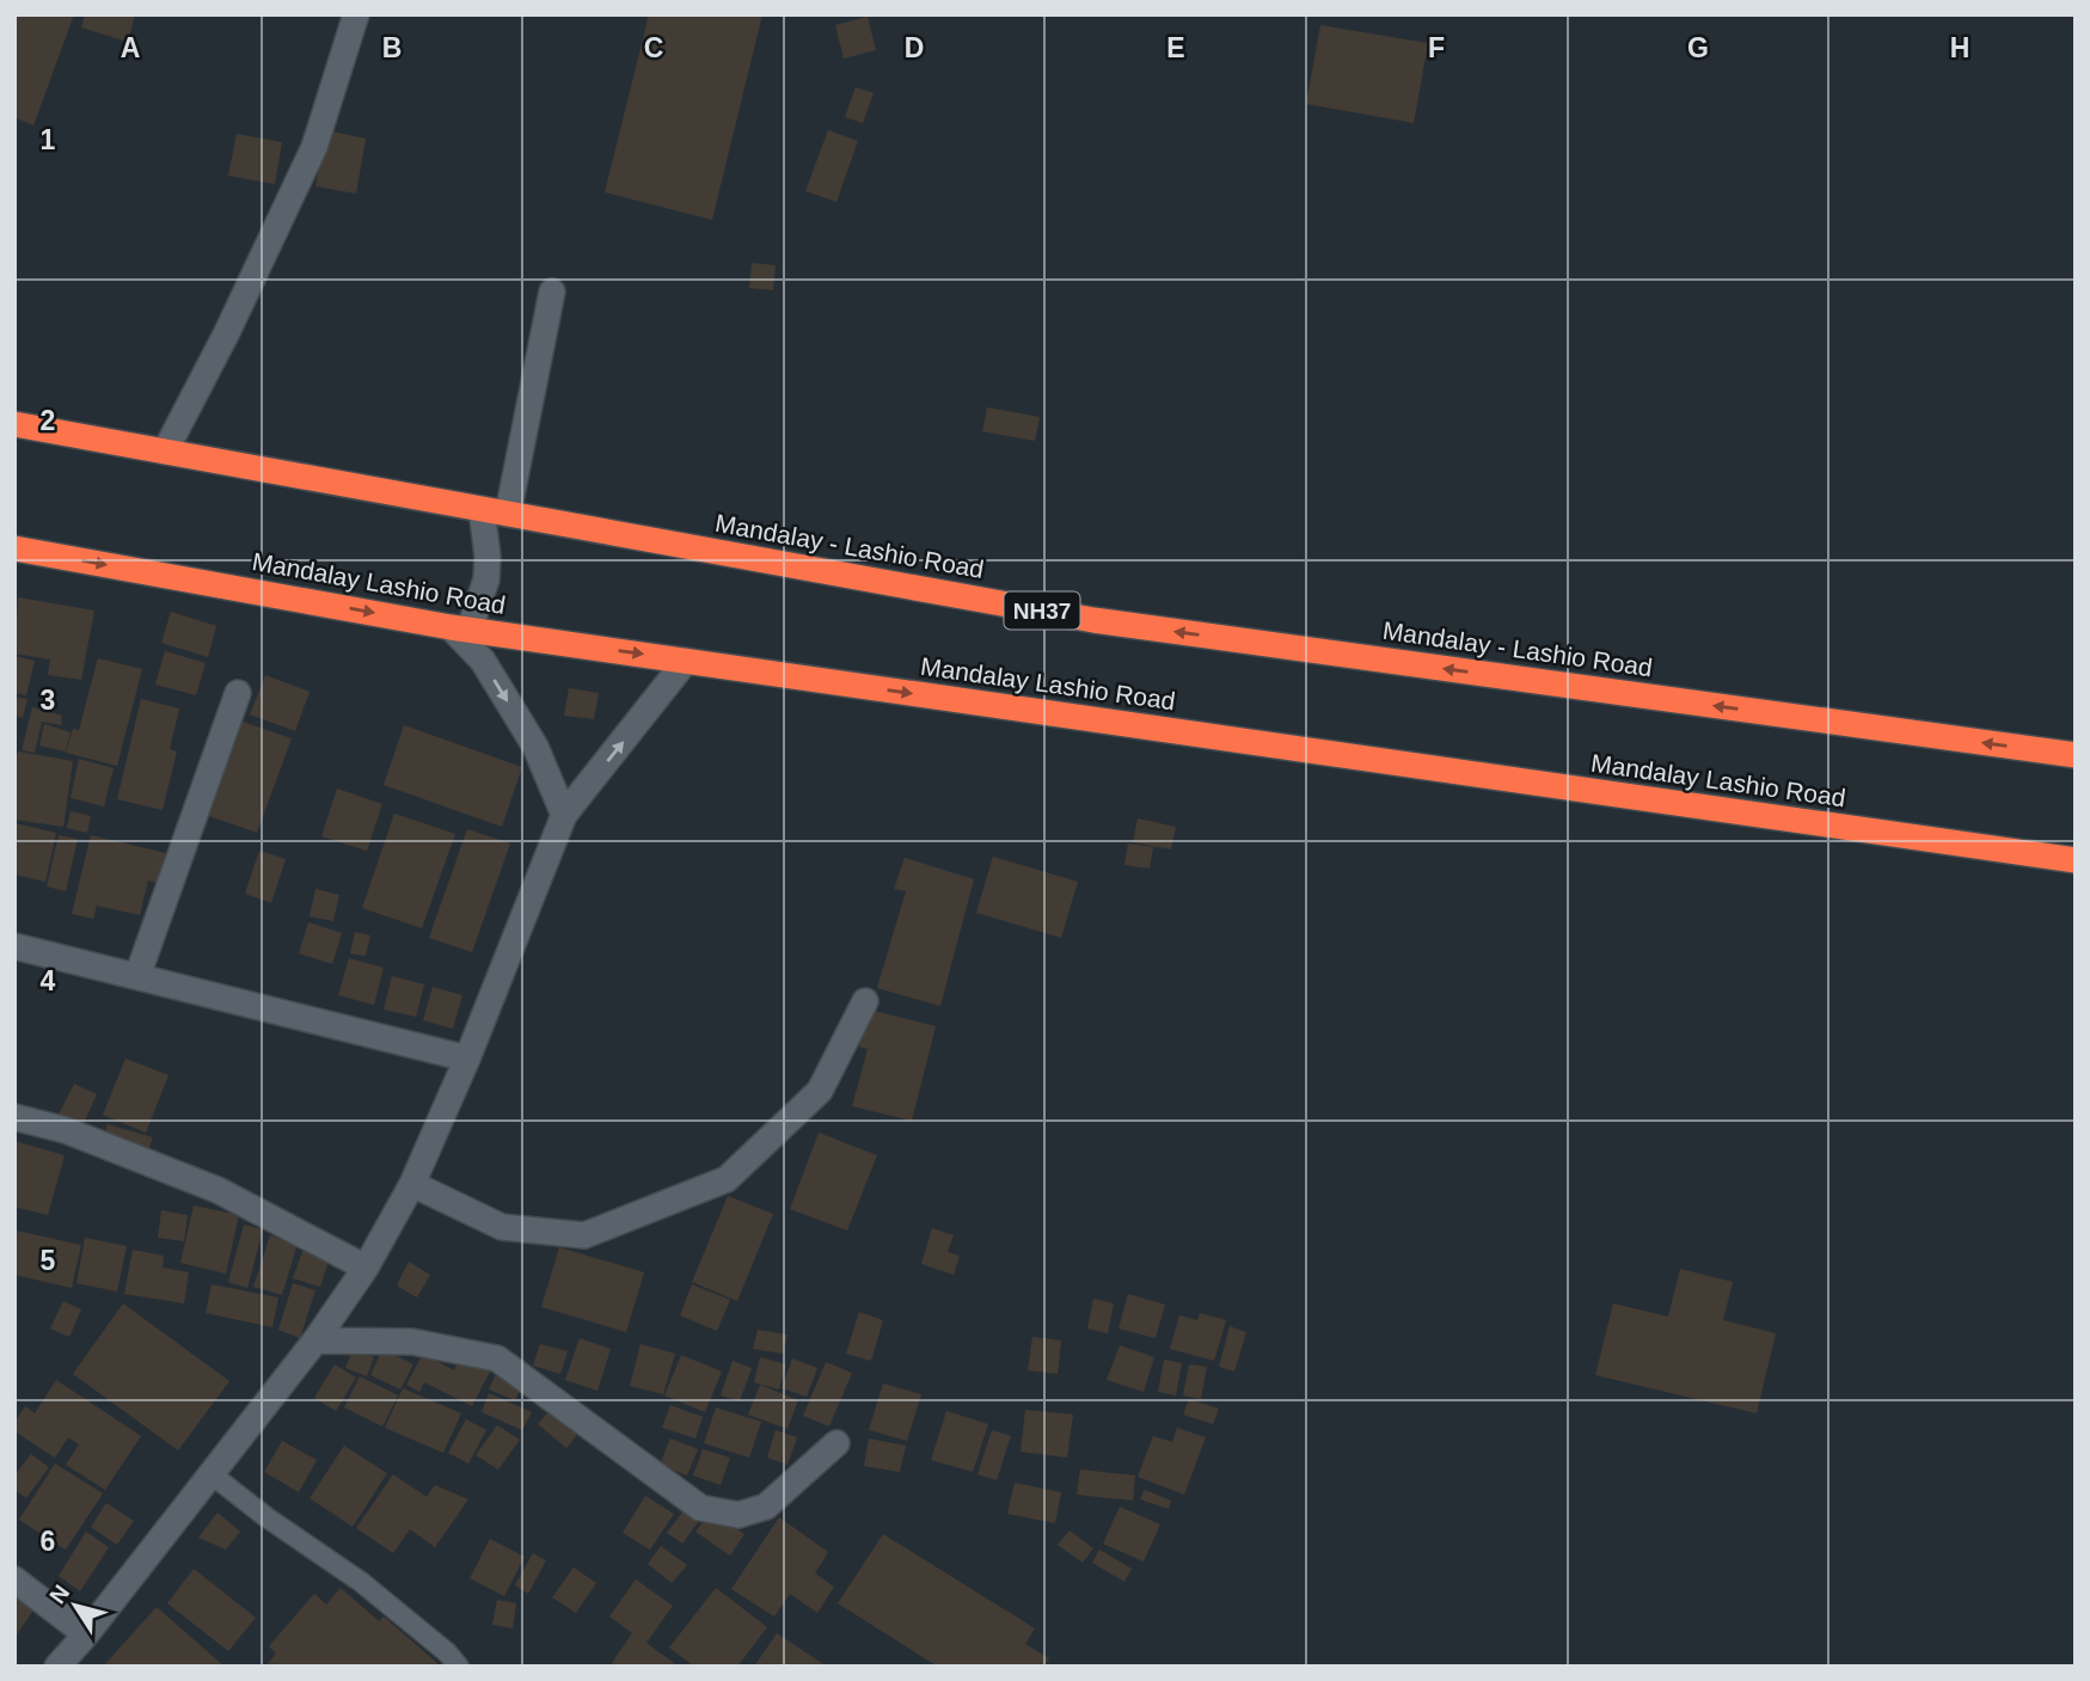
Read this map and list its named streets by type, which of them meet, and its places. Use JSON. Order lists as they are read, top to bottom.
{
  "streets": {
    "highway": ["Mandalay - Lashio Road", "Mandalay Lashio Road", "NH37"]
  },
  "one_way": ["Mandalay - Lashio Road", "Mandalay Lashio Road"],
  "north": "top left",
  "grid": {
    "columns": [
      "A",
      "B",
      "C",
      "D",
      "E",
      "F",
      "G",
      "H"
    ],
    "rows": [
      "1",
      "2",
      "3",
      "4",
      "5",
      "6"
    ]
  }
}
